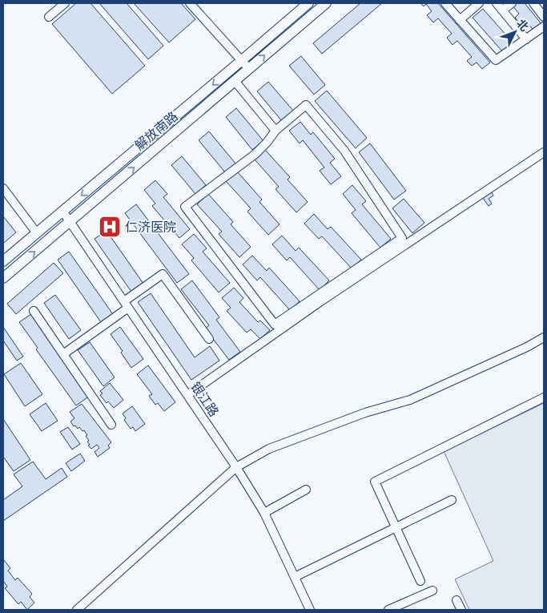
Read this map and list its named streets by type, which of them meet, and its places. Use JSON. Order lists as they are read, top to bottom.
{
  "streets": {
    "main road": ["解放南路"],
    "street": ["银江路"]
  },
  "crossings": [
    ["解放南路", "银江路"]
  ],
  "places": {
    "hospital": ["仁济医院"]
  },
  "north": "top right"
}
